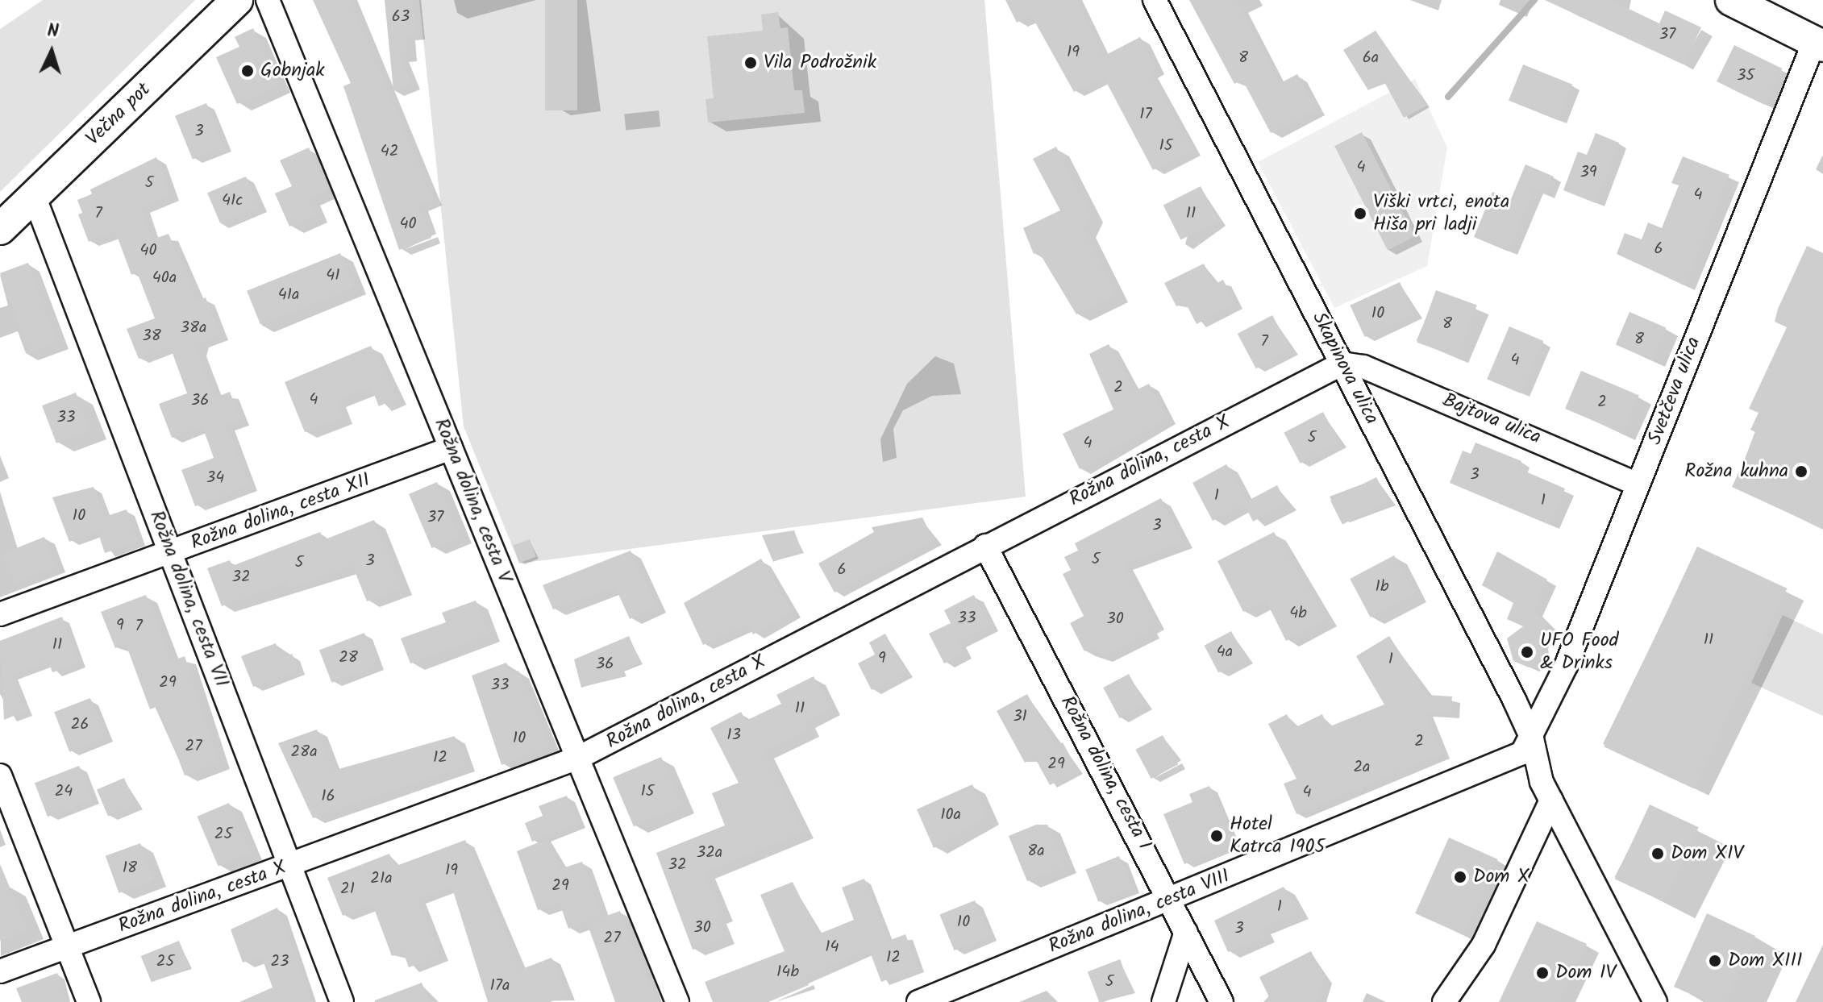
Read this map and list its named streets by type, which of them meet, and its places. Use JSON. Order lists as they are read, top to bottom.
{
  "streets": {
    "main road": ["Večna pot"],
    "street": [
      "Skapinova ulica",
      "Svetčeva ulica",
      "Bajtova ulica",
      "Rožna dolina, cesta X",
      "Rožna dolina, cesta V",
      "Rožna dolina, cesta XII",
      "Rožna dolina, cesta VII",
      "Rožna dolina, cesta I",
      "Rožna dolina, cesta VIII"
    ]
  },
  "crossings": [
    ["Večna pot", "Rožna dolina, cesta VII"],
    ["Skapinova ulica", "Svetčeva ulica"],
    ["Skapinova ulica", "Bajtova ulica"],
    ["Skapinova ulica", "Rožna dolina, cesta X"],
    ["Skapinova ulica", "Rožna dolina, cesta VIII"],
    ["Svetčeva ulica", "Bajtova ulica"],
    ["Svetčeva ulica", "Rožna dolina, cesta VIII"],
    ["Bajtova ulica", "Rožna dolina, cesta X"],
    ["Rožna dolina, cesta X", "Rožna dolina, cesta V"],
    ["Rožna dolina, cesta X", "Rožna dolina, cesta VII"],
    ["Rožna dolina, cesta X", "Rožna dolina, cesta I"],
    ["Rožna dolina, cesta V", "Rožna dolina, cesta XII"],
    ["Rožna dolina, cesta XII", "Rožna dolina, cesta VII"],
    ["Rožna dolina, cesta I", "Rožna dolina, cesta VIII"]
  ],
  "places": [
    "Vila Podrožnik",
    "Gobnjak",
    "Viški vrtci, enota Hiša pri ladji",
    "Rožna kuhna",
    "UFO Food & Drinks",
    "Hotel Katrca 1905",
    "Dom XIV",
    "Dom X",
    "Dom XIII",
    "Dom IV"
  ],
  "house_numbers": [
    "63",
    "37",
    "19",
    "8",
    "6a",
    "35",
    "17",
    "3",
    "15",
    "42",
    "4",
    "39",
    "5",
    "4",
    "41c",
    "7",
    "11",
    "40",
    "6",
    "40",
    "41",
    "40a",
    "41a",
    "10",
    "8",
    "38a",
    "38",
    "8",
    "7",
    "4",
    "2",
    "4",
    "36",
    "2",
    "33",
    "5",
    "4",
    "3",
    "34",
    "1",
    "1",
    "10",
    "37",
    "3",
    "5",
    "3",
    "5",
    "6",
    "32",
    "1b",
    "4b",
    "33",
    "30",
    "9",
    "7",
    "11",
    "11",
    "4a",
    "28",
    "9",
    "1",
    "36",
    "29",
    "33",
    "11",
    "31",
    "26",
    "13",
    "10",
    "2",
    "27",
    "28a",
    "12",
    "29",
    "2a",
    "24",
    "15",
    "4",
    "16",
    "10a",
    "25",
    "8a",
    "32a",
    "32",
    "18",
    "19",
    "21a",
    "29",
    "21",
    "1",
    "10",
    "30",
    "3",
    "27",
    "14",
    "12",
    "25",
    "23",
    "14b",
    "5",
    "17a"
  ],
  "north": "top"
}
